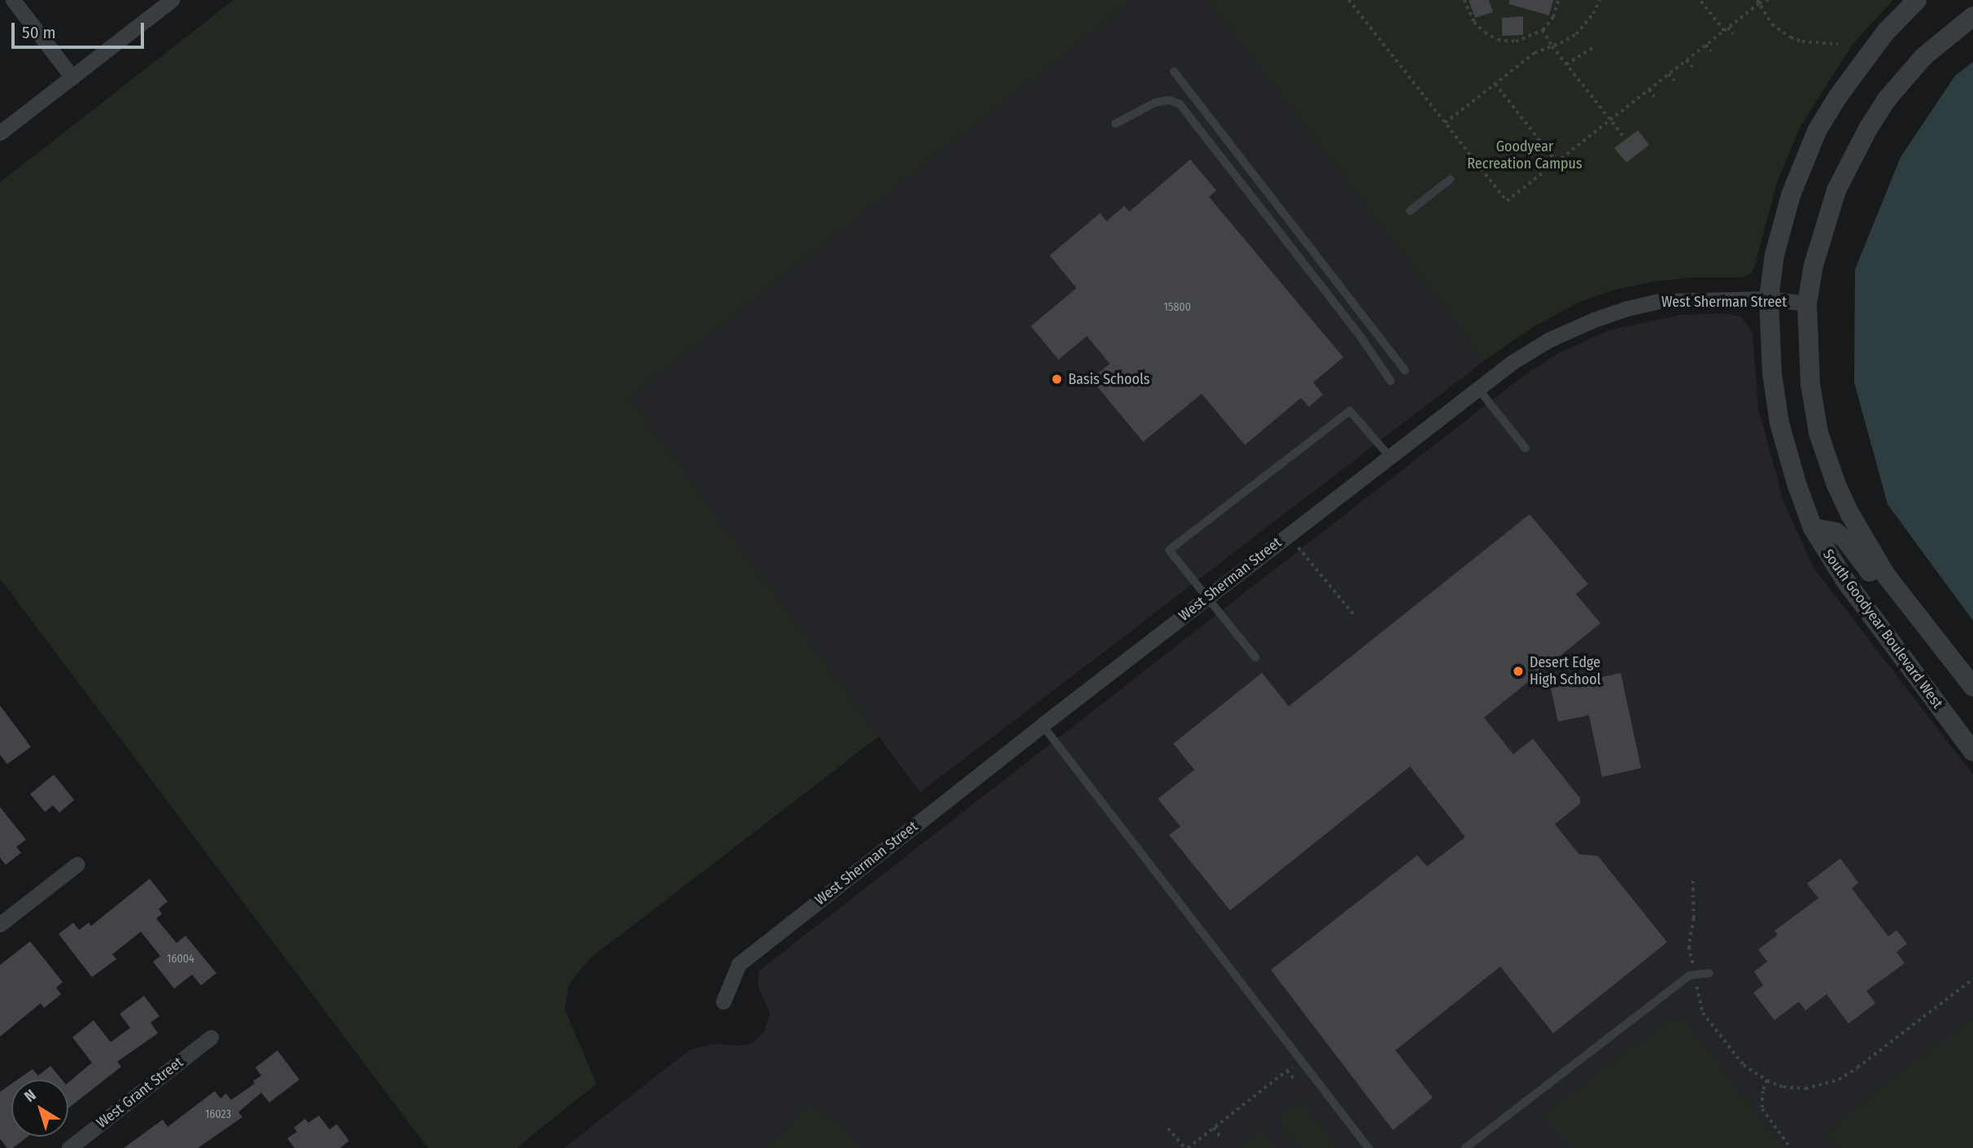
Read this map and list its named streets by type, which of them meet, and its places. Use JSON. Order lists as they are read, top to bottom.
{
  "streets": {
    "street": ["West Sherman Street", "South Goodyear Boulevard West", "West Grant Street"]
  },
  "crossings": [
    ["West Sherman Street", "South Goodyear Boulevard West"]
  ],
  "parks": ["Goodyear Recreation Campus"],
  "places": ["Basis Schools", "Desert Edge High School"],
  "house_numbers": ["15800", "16004", "16023"],
  "scale_bar": "50 m",
  "north": "top left"
}
